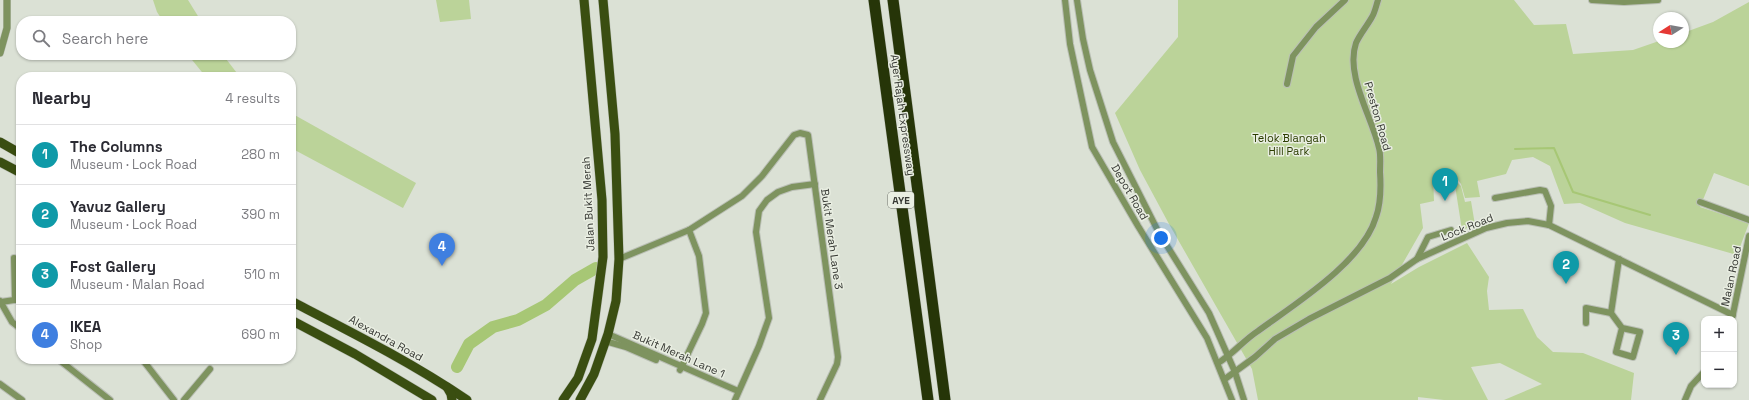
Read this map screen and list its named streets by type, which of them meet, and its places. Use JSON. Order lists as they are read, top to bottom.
{
  "streets": {
    "highway": ["Ayer Rajah Expressway", "AYE"],
    "main road": ["Jalan Bukit Merah", "Alexandra Road"],
    "street": [
      "Preston Road",
      "Depot Road",
      "Lock Road",
      "Bukit Merah Lane 3",
      "Malan Road",
      "Bukit Merah Lane 1"
    ]
  },
  "crossings": [
    ["Preston Road", "Depot Road"],
    ["Depot Road", "Lock Road"],
    ["Bukit Merah Lane 3", "Bukit Merah Lane 1"]
  ],
  "parks": ["Telok Blangah Hill Park"],
  "north": "left",
  "page": {
    "search": "Search here",
    "heading": ["Nearby", "4 results"],
    "list": [
      {
        "mark": "1",
        "name": "The Columns",
        "note": "Museum · Lock Road",
        "value": "280 m"
      },
      {
        "mark": "2",
        "name": "Yavuz Gallery",
        "note": "Museum · Lock Road",
        "value": "390 m"
      },
      {
        "mark": "3",
        "name": "Fost Gallery",
        "note": "Museum · Malan Road",
        "value": "510 m"
      },
      {
        "mark": "4",
        "name": "IKEA",
        "note": "Shop",
        "value": "690 m"
      }
    ],
    "pins": [
      "1",
      "4",
      "2",
      "3"
    ],
    "map_buttons": ["+", "−"]
  }
}
